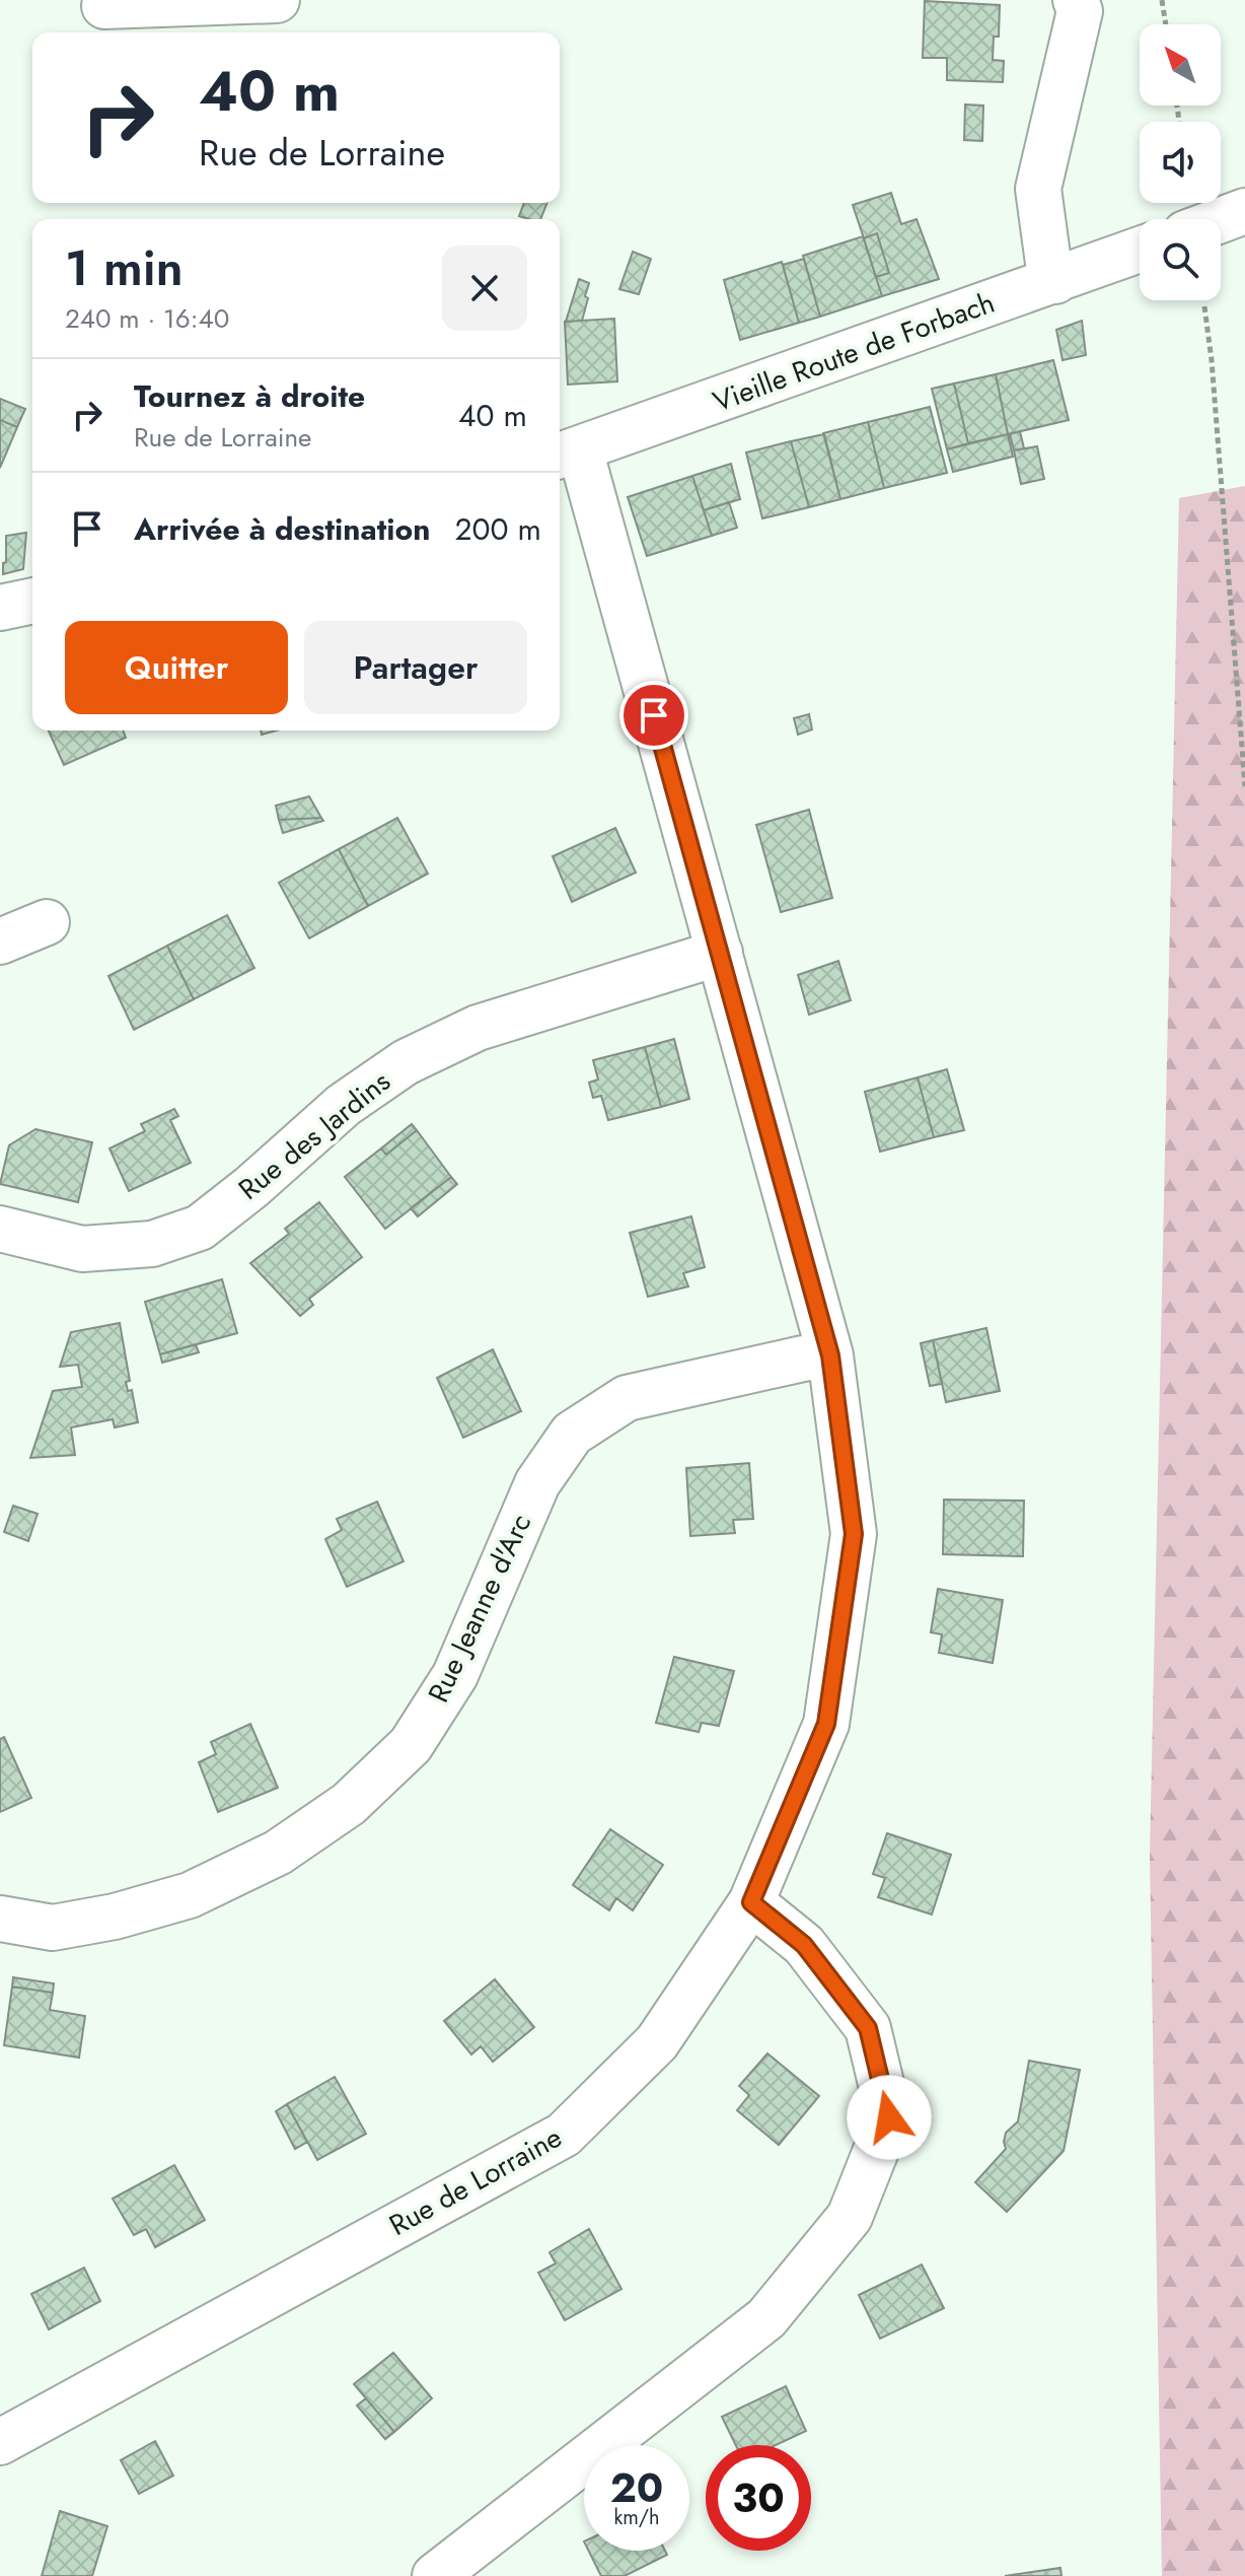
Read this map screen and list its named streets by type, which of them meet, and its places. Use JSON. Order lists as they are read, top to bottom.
{
  "streets": {
    "street": [
      "Vieille Route de Forbach",
      "Rue des Jardins",
      "Rue Jeanne d'Arc",
      "Rue de Lorraine"
    ]
  },
  "crossings": [
    ["Vieille Route de Forbach", "Rue de Lorraine"],
    ["Rue des Jardins", "Rue de Lorraine"],
    ["Rue Jeanne d'Arc", "Rue de Lorraine"]
  ],
  "north": "top left",
  "page": {
    "turn": ["40 m", "Rue de Lorraine"],
    "heading": ["1 min", "240 m · 16:40"],
    "list": [
      {
        "name": "Tournez à droite",
        "note": "Rue de Lorraine",
        "value": "40 m"
      },
      {
        "name": "Arrivée à destination",
        "value": "200 m"
      }
    ],
    "buttons": ["Quitter", "Partager"],
    "speed": "20 km/h",
    "limit": "30"
  }
}
